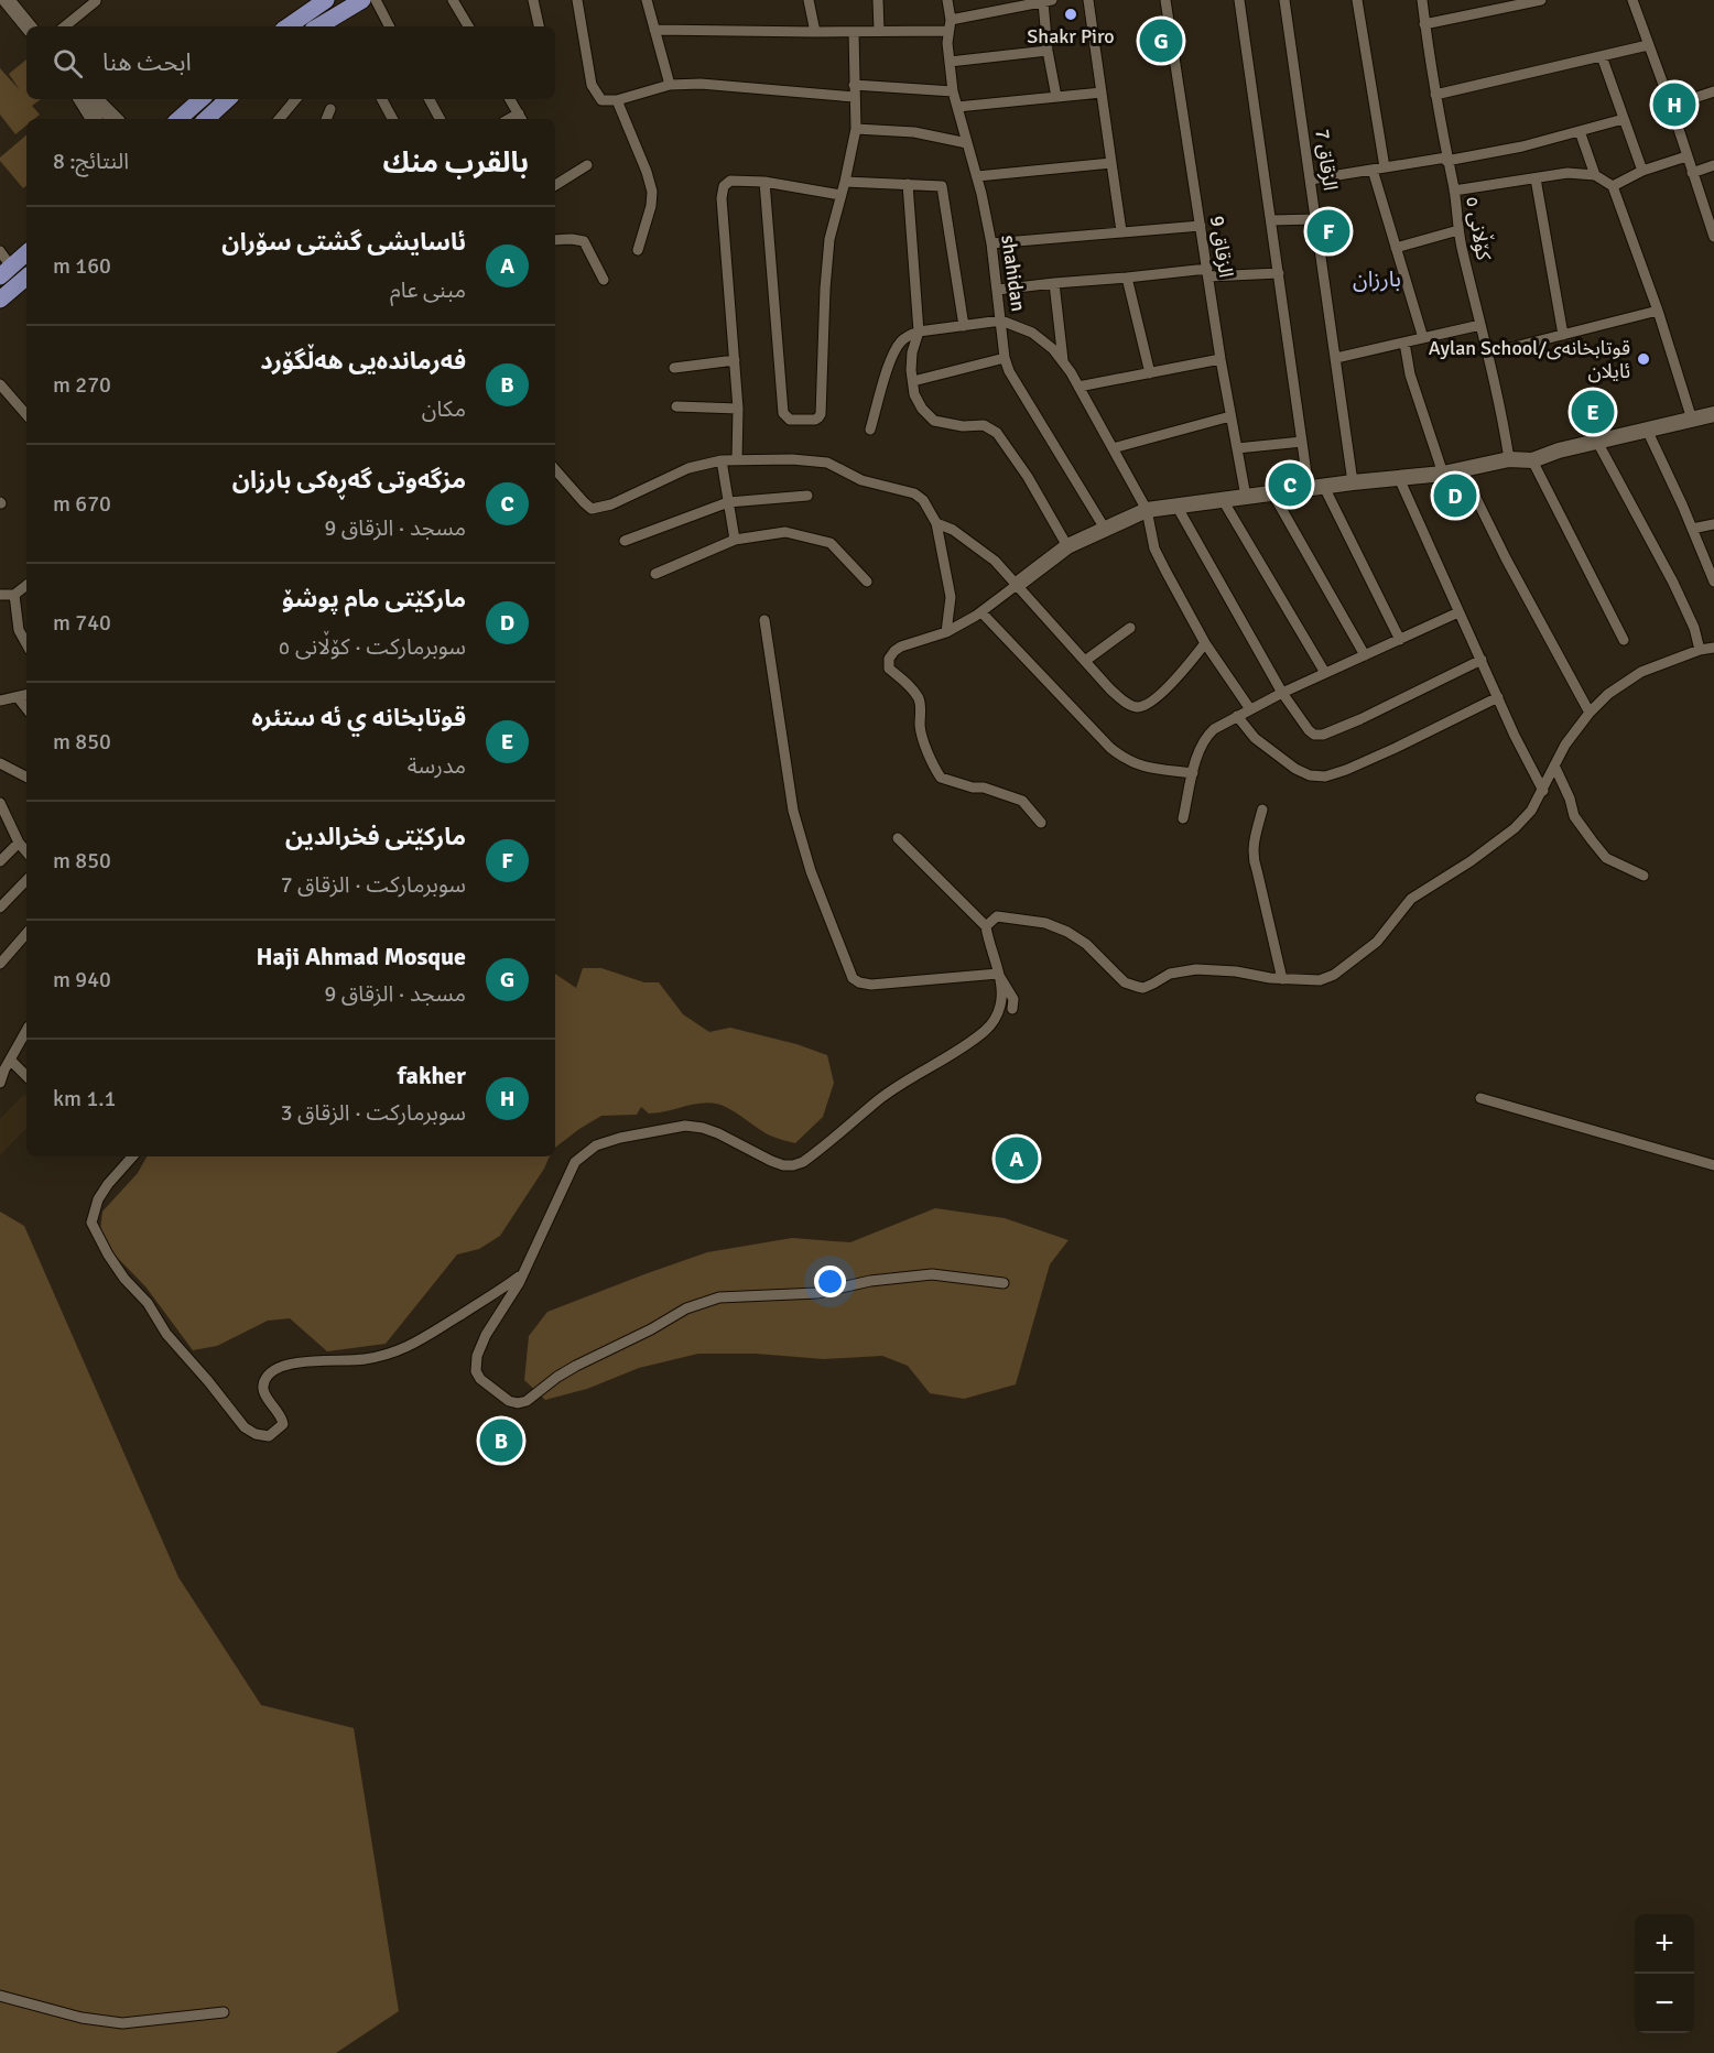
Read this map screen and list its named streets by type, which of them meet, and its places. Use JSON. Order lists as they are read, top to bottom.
{
  "streets": {
    "street": [
      "الزقاق 7",
      "کۆڵانی ٥",
      "الزقاق 9",
      "shahidan"
    ]
  },
  "districts": ["بارزان"],
  "places": ["Shakr Piro", "Aylan School/قوتابخانەی ئایلان"],
  "page": {
    "pins": [
      "G",
      "H",
      "F",
      "E",
      "C",
      "D",
      "A",
      "B"
    ],
    "search": "ابحث هنا",
    "heading": ["بالقرب منك", "النتائج: 8"],
    "list": [
      {
        "mark": "A",
        "name": "ئاسایشی گشتی سۆران",
        "note": "مبنى عام",
        "value": "160 m"
      },
      {
        "mark": "B",
        "name": "فەرماندەیی هەڵگۆرد",
        "note": "مكان",
        "value": "270 m"
      },
      {
        "mark": "C",
        "name": "مزگەوتی گەڕەکی بارزان",
        "note": "مسجد · الزقاق 9",
        "value": "670 m"
      },
      {
        "mark": "D",
        "name": "مارکێتی مام پوشۆ",
        "note": "سوبرماركت · کۆڵانی ٥",
        "value": "740 m"
      },
      {
        "mark": "E",
        "name": "قوتابخانه ي ئه ستئره",
        "note": "مدرسة",
        "value": "850 m"
      },
      {
        "mark": "F",
        "name": "مارکێتی فخرالدین",
        "note": "سوبرماركت · الزقاق 7",
        "value": "850 m"
      },
      {
        "mark": "G",
        "name": "Haji Ahmad Mosque",
        "note": "مسجد · الزقاق 9",
        "value": "940 m"
      },
      {
        "mark": "H",
        "name": "fakher",
        "note": "سوبرماركت · الزقاق 3",
        "value": "1.1 km"
      }
    ],
    "map_buttons": ["+", "−"]
  }
}
